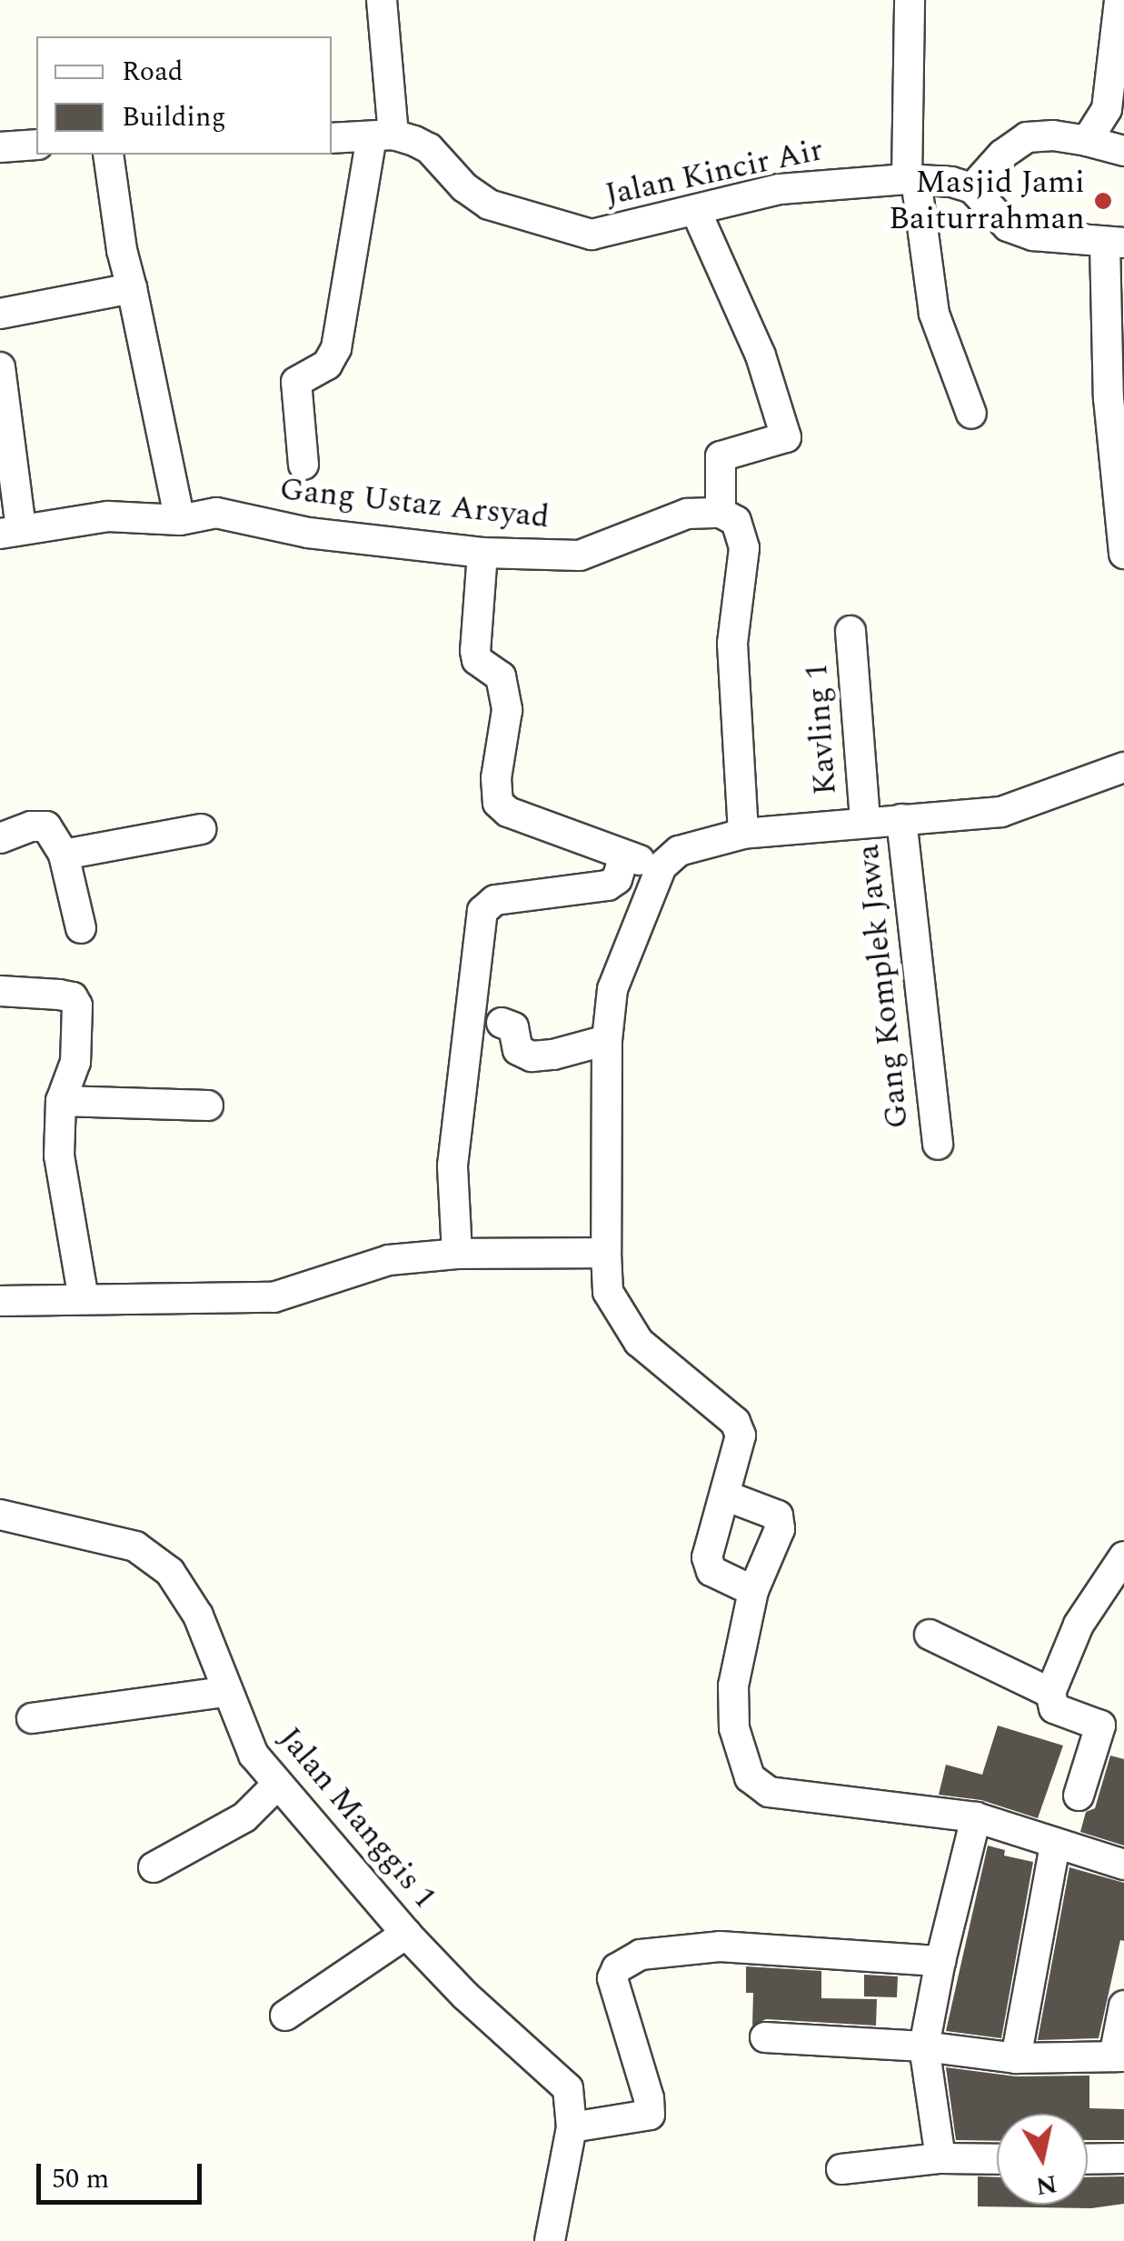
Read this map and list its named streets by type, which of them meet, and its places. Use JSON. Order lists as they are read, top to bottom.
{
  "streets": {
    "street": [
      "Jalan Kincir Air",
      "Gang Ustaz Arsyad",
      "Kavling 1",
      "Gang Komplek Jawa",
      "Jalan Manggis 1"
    ]
  },
  "crossings": [
    ["Kavling 1", "Gang Komplek Jawa"]
  ],
  "places": ["Masjid Jami Baiturrahman"],
  "legend": ["Road", "Building"],
  "scale_bar": "50 m",
  "north": "bottom"
}
